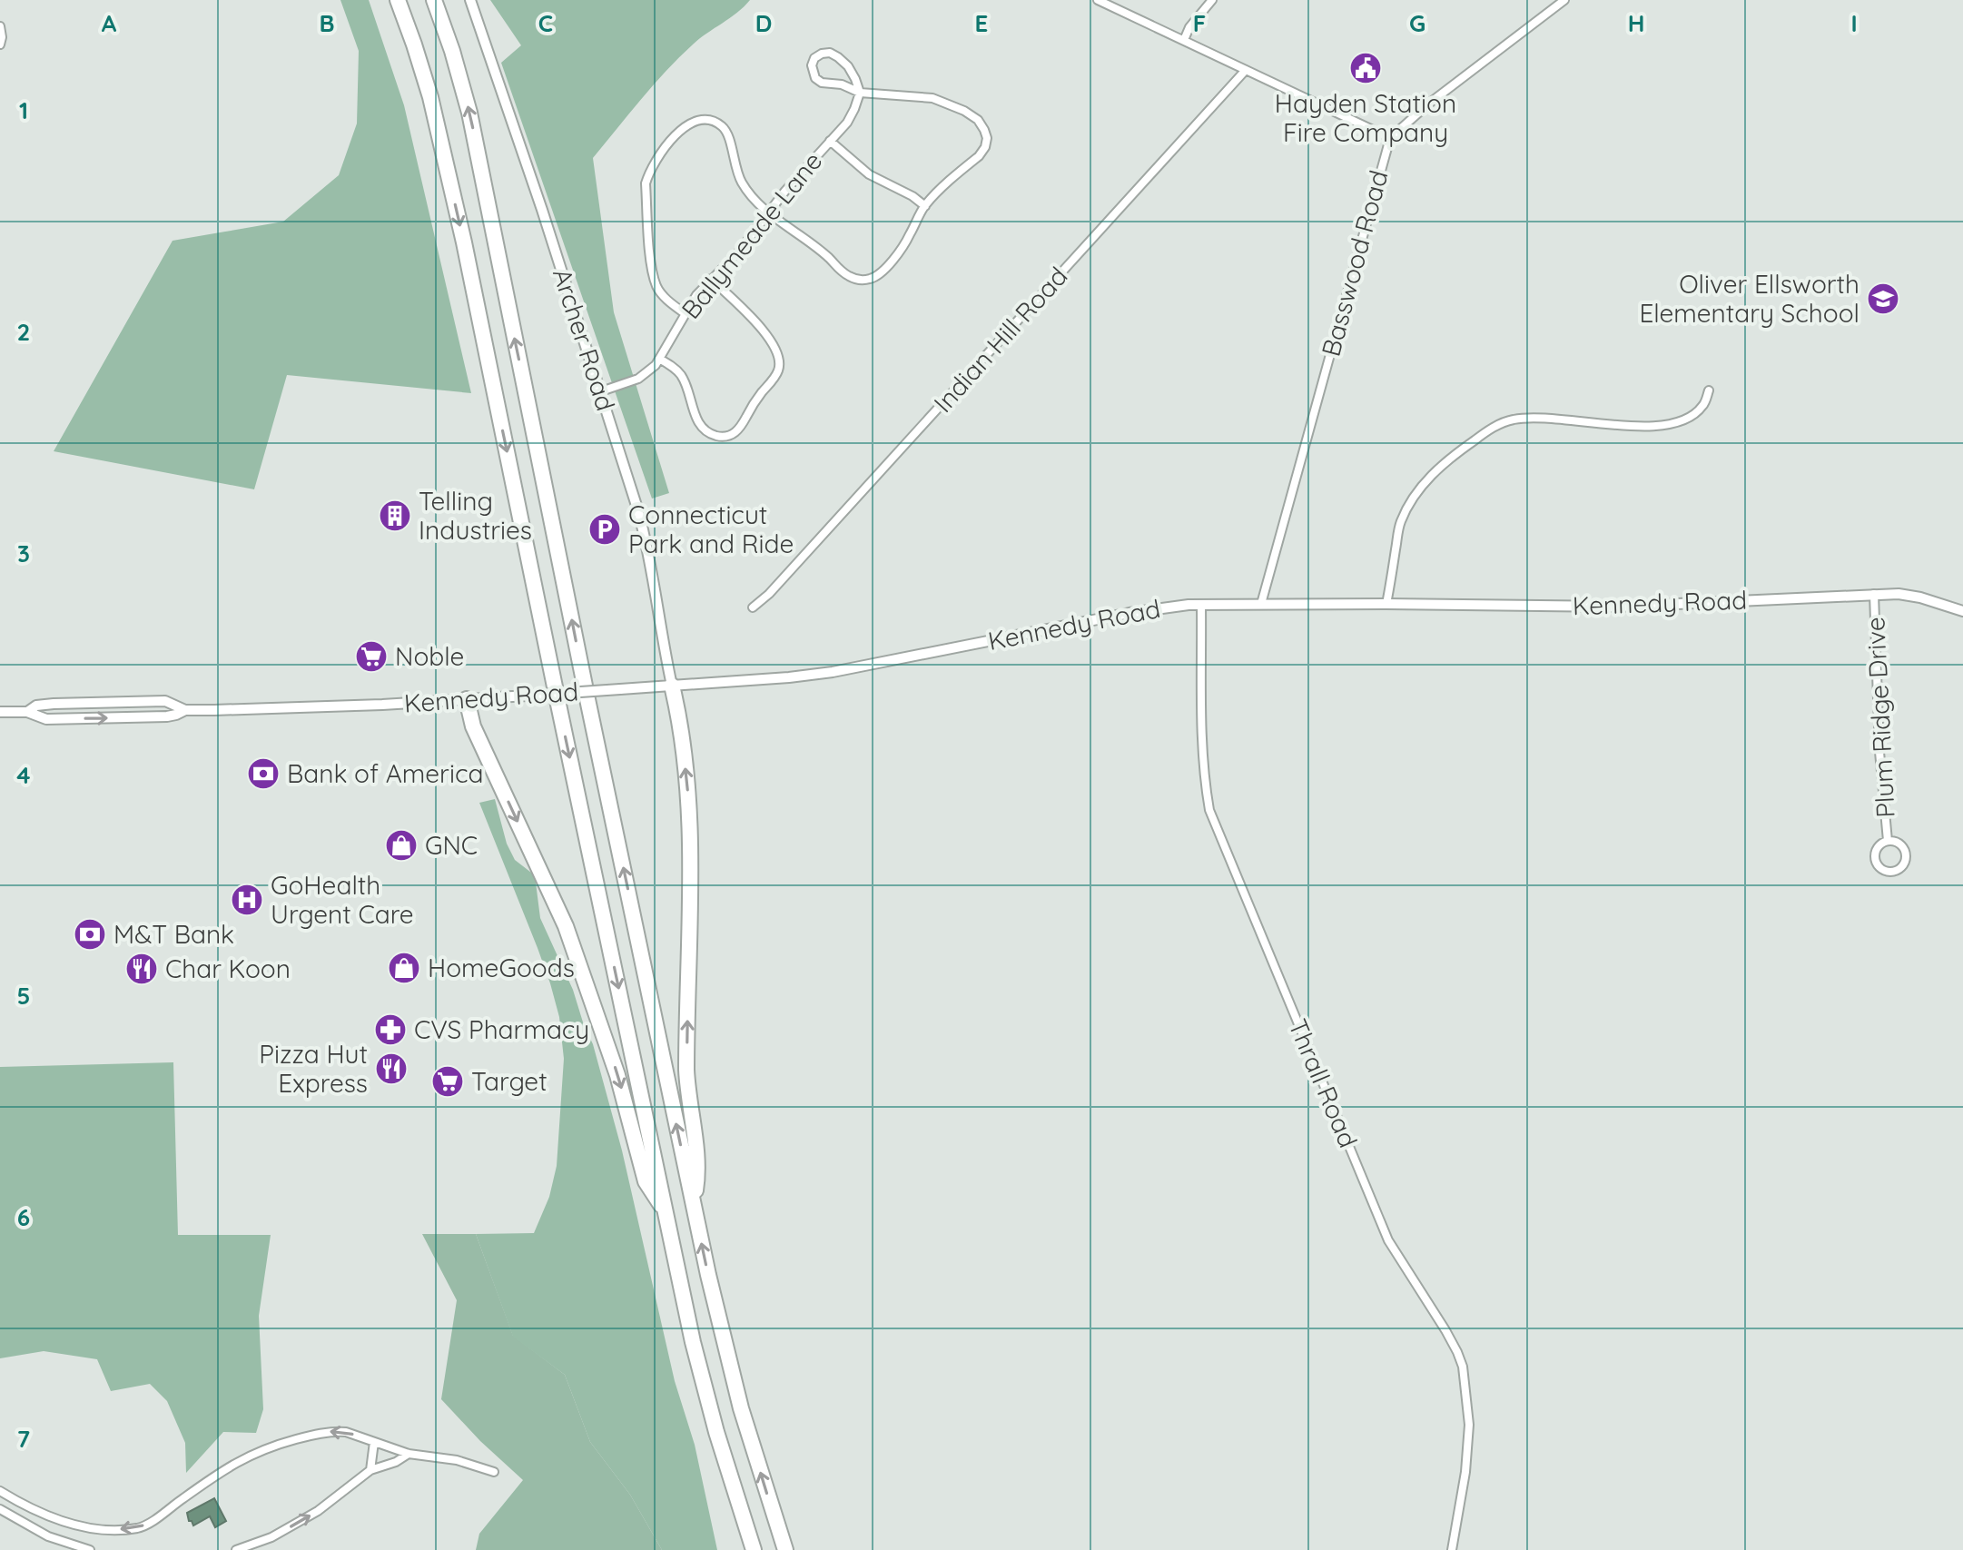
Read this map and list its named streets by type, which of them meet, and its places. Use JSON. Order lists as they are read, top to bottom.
{
  "streets": {
    "street": [
      "Ballymeade Lane",
      "Basswood Road",
      "Archer Road",
      "Indian Hill Road",
      "Kennedy Road",
      "Plum Ridge Drive",
      "Thrall Road"
    ]
  },
  "crossings": [
    ["Ballymeade Lane", "Archer Road"],
    ["Basswood Road", "Kennedy Road"],
    ["Archer Road", "Kennedy Road"],
    ["Kennedy Road", "Plum Ridge Drive"],
    ["Kennedy Road", "Thrall Road"]
  ],
  "places": {
    "public building": ["Hayden Station Fire Company"],
    "school or university": ["Oliver Ellsworth Elementary School"],
    "building": ["Telling Industries"],
    "parking": ["Connecticut Park and Ride"],
    "supermarket": ["Noble", "Target"],
    "bank": ["Bank of America", "M&T Bank"],
    "shop": ["GNC", "HomeGoods"],
    "hospital": ["GoHealth Urgent Care"],
    "restaurant": ["Char Koon", "Pizza Hut Express"],
    "pharmacy": ["CVS Pharmacy"]
  },
  "grid": {
    "columns": [
      "A",
      "B",
      "C",
      "D",
      "E",
      "F",
      "G",
      "H",
      "I"
    ],
    "rows": [
      "1",
      "2",
      "3",
      "4",
      "5",
      "6",
      "7"
    ]
  }
}
